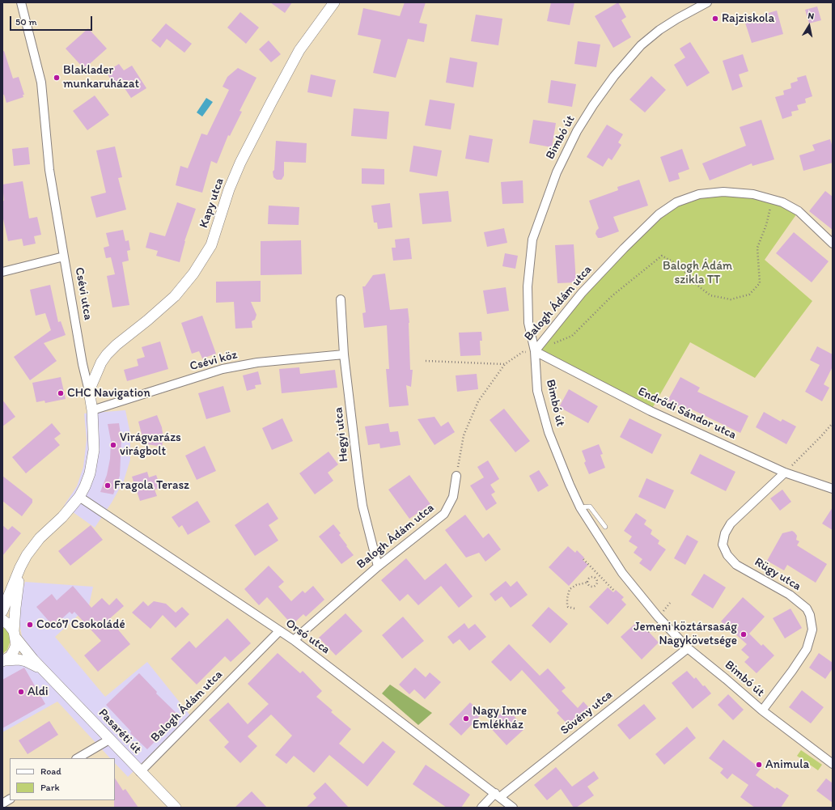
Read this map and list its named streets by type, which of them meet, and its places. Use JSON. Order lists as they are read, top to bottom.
{
  "streets": {
    "street": [
      "Bimbó út",
      "Kapy utca",
      "Csévi utca",
      "Balogh Ádám utca",
      "Csévi köz",
      "Endrődi Sándor utca",
      "Hegyi utca",
      "Rügy utca",
      "Orsó utca",
      "Sövény utca",
      "Pasaréti út"
    ]
  },
  "crossings": [
    ["Bimbó út", "Balogh Ádám utca"],
    ["Bimbó út", "Endrődi Sándor utca"],
    ["Bimbó út", "Rügy utca"],
    ["Bimbó út", "Sövény utca"],
    ["Kapy utca", "Csévi utca"],
    ["Csévi utca", "Csévi köz"],
    ["Csévi utca", "Orsó utca"],
    ["Csévi utca", "Pasaréti út"],
    ["Balogh Ádám utca", "Endrődi Sándor utca"],
    ["Balogh Ádám utca", "Hegyi utca"],
    ["Balogh Ádám utca", "Orsó utca"],
    ["Balogh Ádám utca", "Pasaréti út"],
    ["Csévi köz", "Hegyi utca"],
    ["Endrődi Sándor utca", "Rügy utca"],
    ["Orsó utca", "Sövény utca"]
  ],
  "parks": ["Balogh Ádám szikla TT"],
  "places": [
    "Rajziskola",
    "Blaklader munkaruházat",
    "CHC Navigation",
    "Virágvarázs virágbolt",
    "Fragola Terasz",
    "Cocó7 Csokoládé",
    "Jemeni köztársaság Nagykövetsége",
    "Aldi",
    "Nagy Imre Emlékház",
    "Animula"
  ],
  "legend": ["Road", "Park"],
  "scale_bar": "50 m",
  "north": "top"
}
